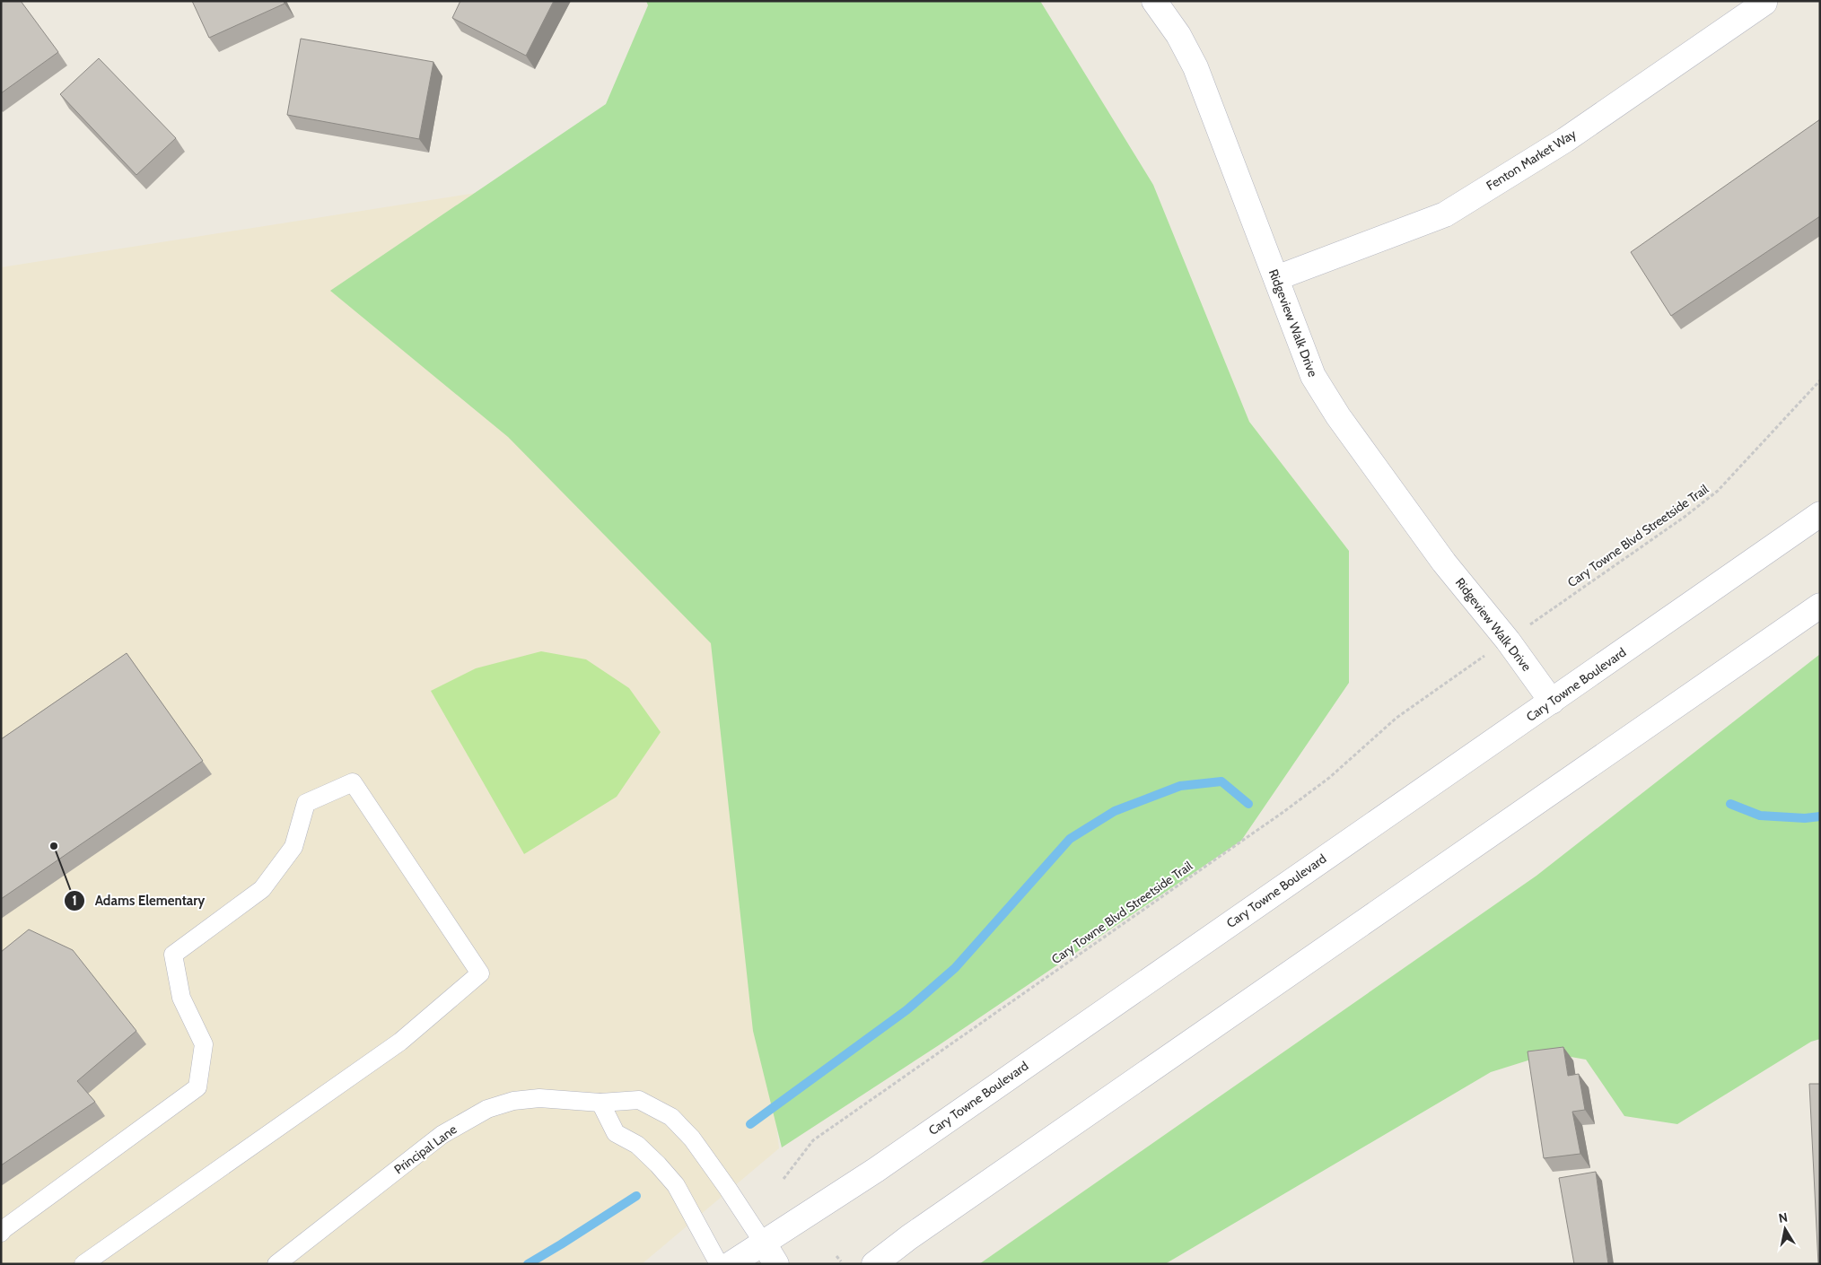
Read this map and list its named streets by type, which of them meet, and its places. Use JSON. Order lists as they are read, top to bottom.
{
  "streets": {
    "main road": ["Fenton Market Way", "Ridgeview Walk Drive", "Cary Towne Boulevard"],
    "lane": ["Principal Lane"],
    "path": ["Cary Towne Blvd Streetside Trail"]
  },
  "crossings": [
    ["Fenton Market Way", "Ridgeview Walk Drive"],
    ["Ridgeview Walk Drive", "Cary Towne Boulevard"],
    ["Cary Towne Boulevard", "Principal Lane"]
  ],
  "places": ["Adams Elementary"],
  "north": "top"
}
